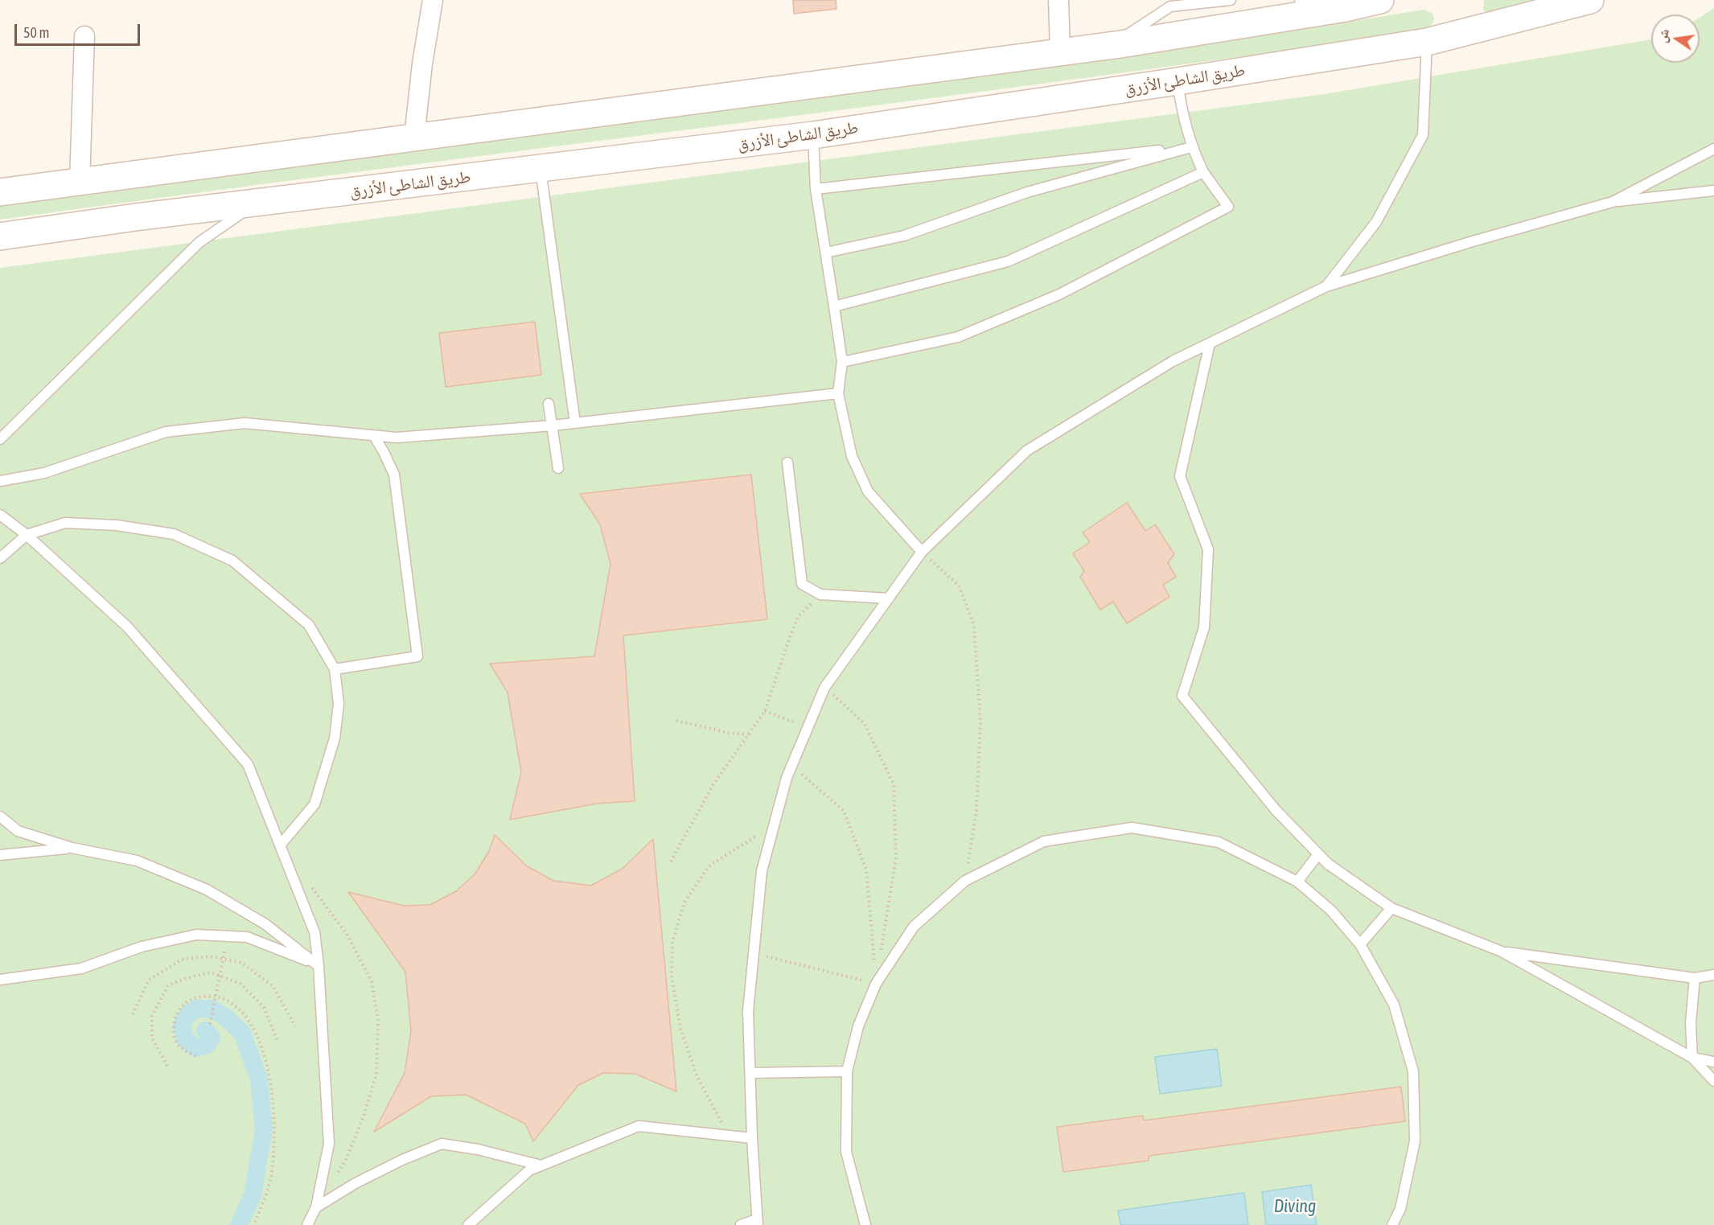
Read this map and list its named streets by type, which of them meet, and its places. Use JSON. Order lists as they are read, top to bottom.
{
  "streets": {
    "main road": ["طريق الشاطئ الأزرق"]
  },
  "water": ["Diving"],
  "scale_bar": "50 m",
  "north": "left"
}
